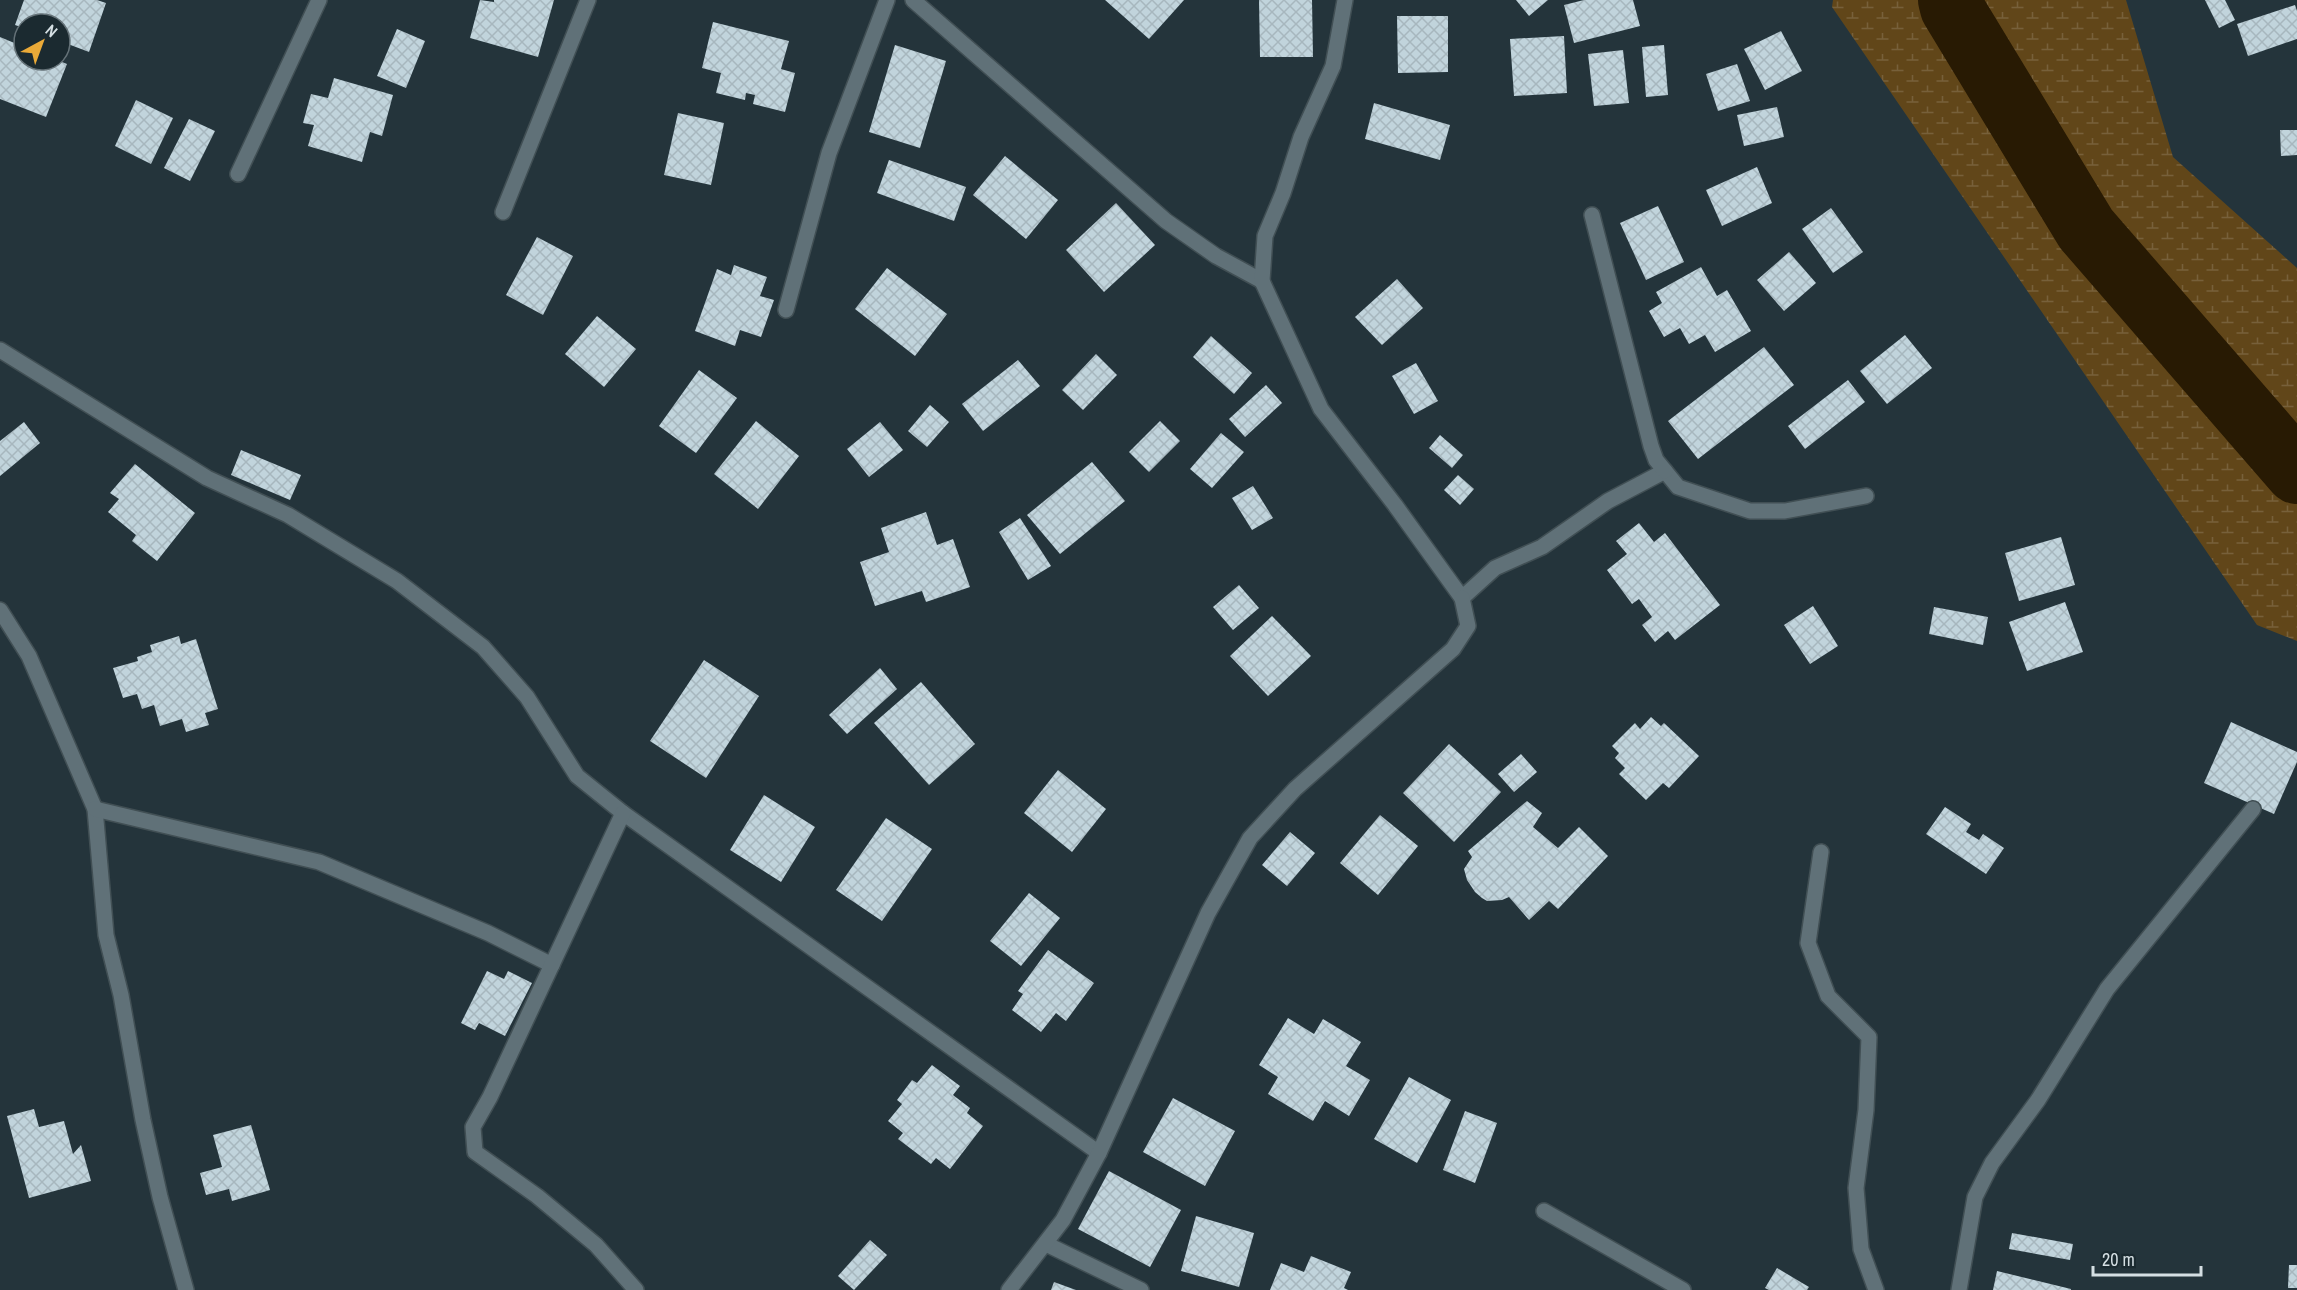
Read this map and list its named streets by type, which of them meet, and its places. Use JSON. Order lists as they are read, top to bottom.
{
  "scale_bar": "20 m",
  "north": "top right"
}
